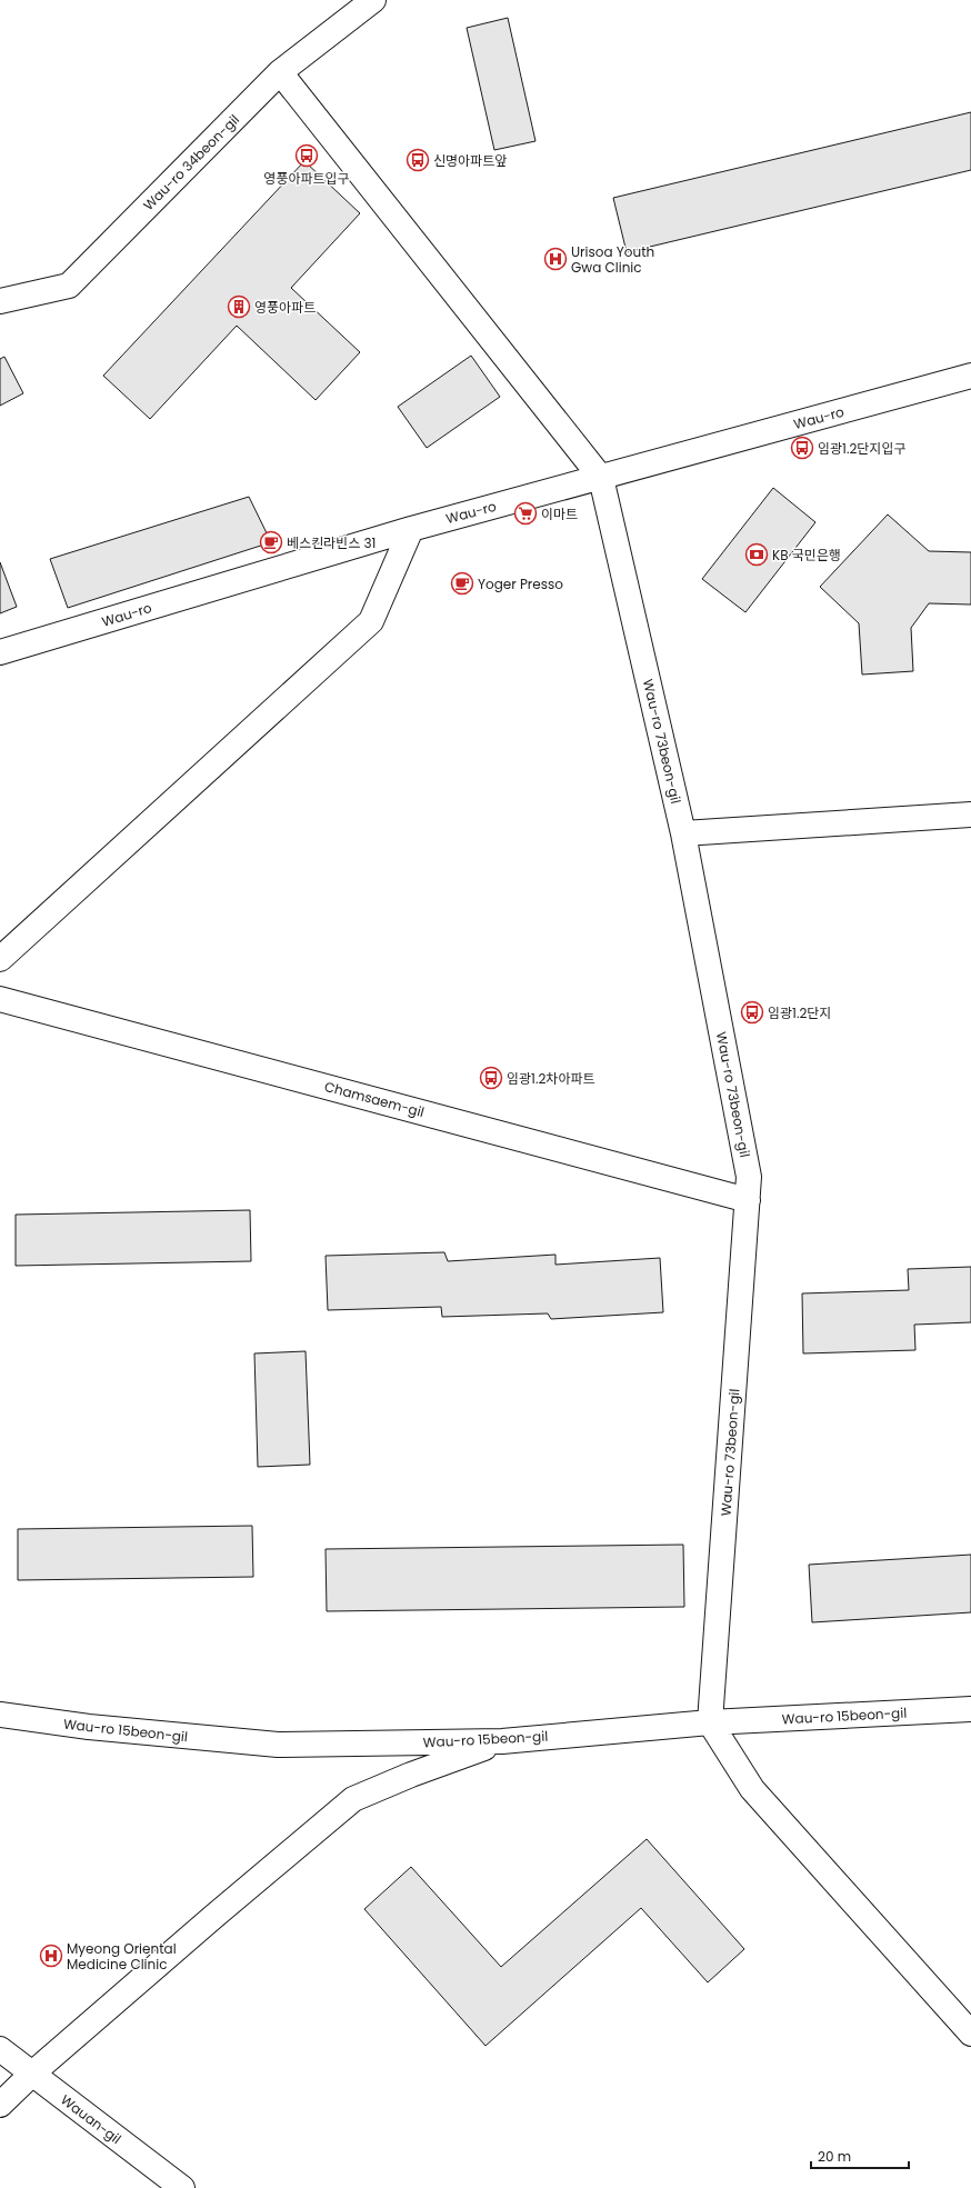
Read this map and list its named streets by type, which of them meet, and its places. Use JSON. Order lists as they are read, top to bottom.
{
  "streets": {
    "street": [
      "Wau-ro 34beon-gil",
      "Wau-ro",
      "Wau-ro 73beon-gil",
      "Chamsaem-gil",
      "Wau-ro 15beon-gil",
      "Wauan-gil"
    ]
  },
  "crossings": [
    ["Wau-ro", "Wau-ro 73beon-gil"],
    ["Wau-ro 73beon-gil", "Chamsaem-gil"],
    ["Wau-ro 73beon-gil", "Wau-ro 15beon-gil"]
  ],
  "places": {
    "bus stop": [
      "영풍아파트입구",
      "신명아파트앞",
      "임광1.2단지입구",
      "임광1.2단지",
      "임광1.2차아파트"
    ],
    "hospital": ["Urisoa Youth Gwa Clinic", "Myeong Oriental Medicine Clinic"],
    "building": ["영풍아파트"],
    "supermarket": ["이마트"],
    "cafe": ["베스킨라빈스 31", "Yoger Presso"],
    "bank": ["KB 국민은행"]
  },
  "scale_bar": "20 m"
}
